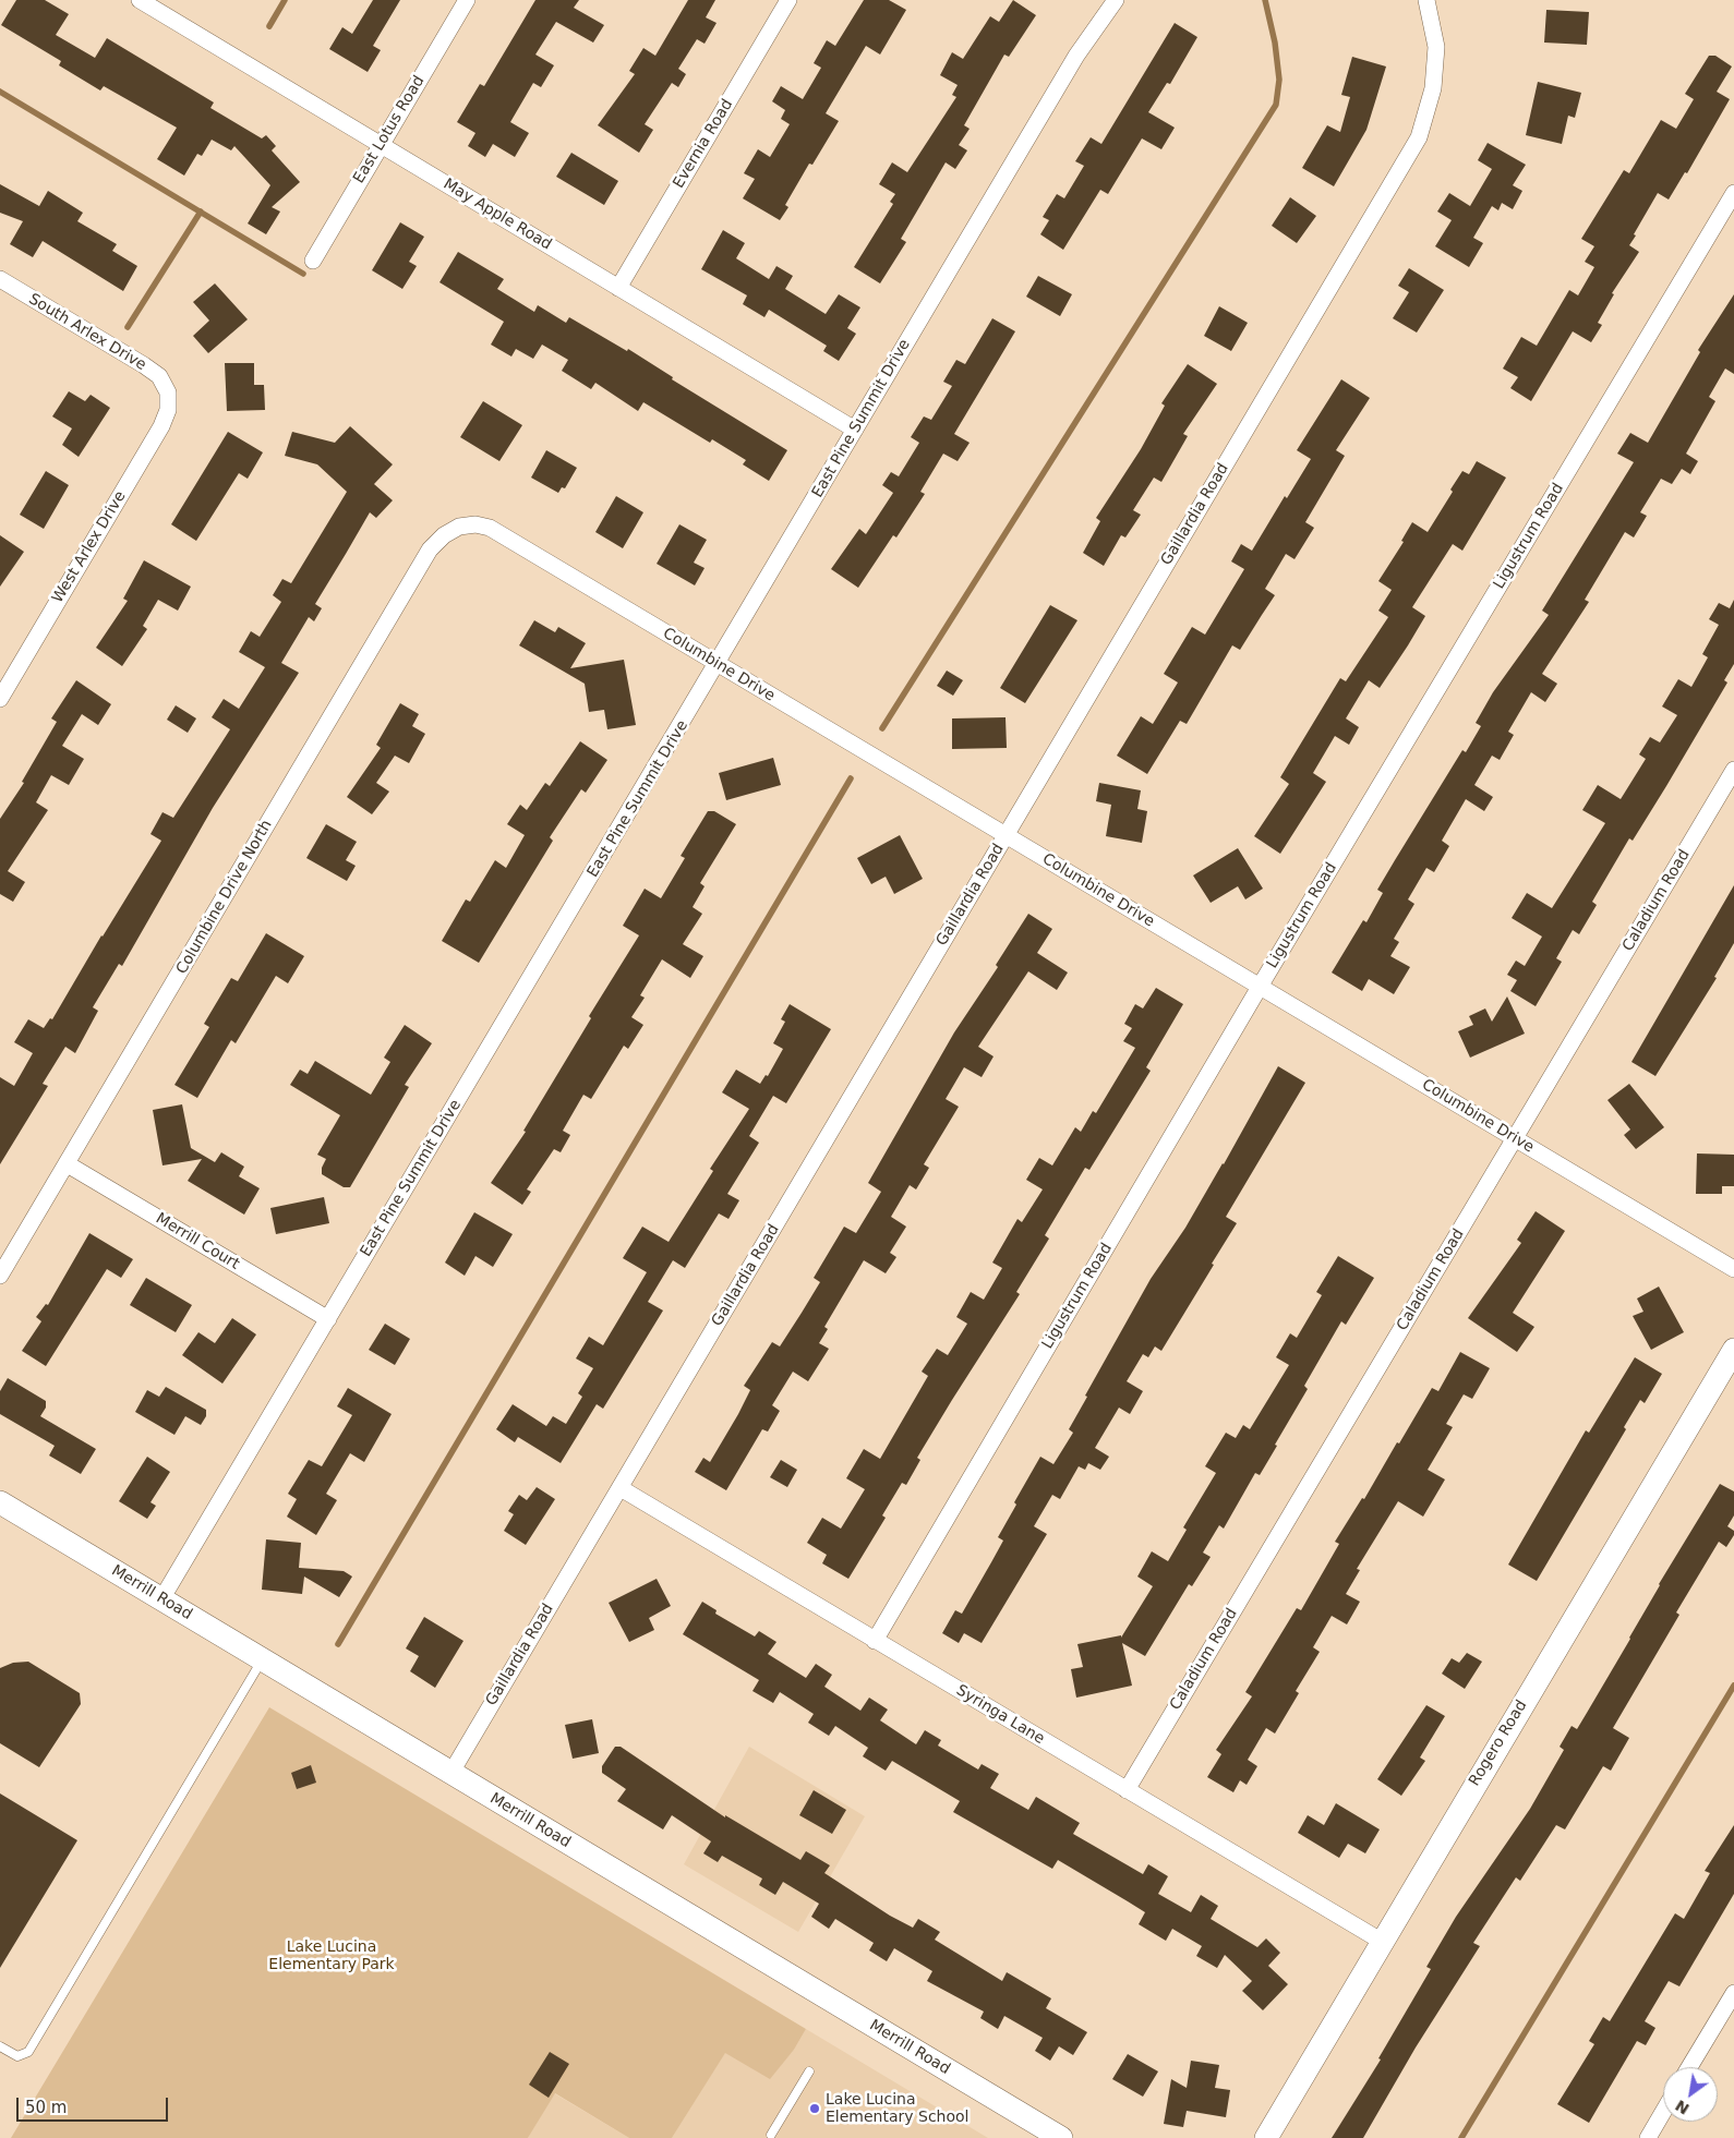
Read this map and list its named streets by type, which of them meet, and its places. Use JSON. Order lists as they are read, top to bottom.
{
  "streets": {
    "main road": ["Merrill Road", "Rogero Road"],
    "street": [
      "East Lotus Road",
      "Evernia Road",
      "May Apple Road",
      "South Arlex Drive",
      "East Pine Summit Drive",
      "Gaillardia Road",
      "Ligustrum Road",
      "West Arlex Drive",
      "Columbine Drive",
      "Columbine Drive North",
      "Caladium Road",
      "Merrill Court",
      "Syringa Lane"
    ]
  },
  "crossings": [
    ["East Lotus Road", "May Apple Road"],
    ["Evernia Road", "May Apple Road"],
    ["May Apple Road", "East Pine Summit Drive"],
    ["South Arlex Drive", "West Arlex Drive"],
    ["East Pine Summit Drive", "Columbine Drive"],
    ["East Pine Summit Drive", "Merrill Court"],
    ["East Pine Summit Drive", "Merrill Road"],
    ["Gaillardia Road", "Columbine Drive"],
    ["Gaillardia Road", "Merrill Road"],
    ["Gaillardia Road", "Syringa Lane"],
    ["Ligustrum Road", "Columbine Drive"],
    ["Ligustrum Road", "Syringa Lane"],
    ["Columbine Drive", "Columbine Drive North"],
    ["Columbine Drive", "Caladium Road"],
    ["Columbine Drive North", "Merrill Court"],
    ["Caladium Road", "Syringa Lane"],
    ["Syringa Lane", "Rogero Road"]
  ],
  "parks": ["Lake Lucina Elementary Park"],
  "places": ["Lake Lucina Elementary School"],
  "scale_bar": "50 m",
  "north": "bottom left"
}
